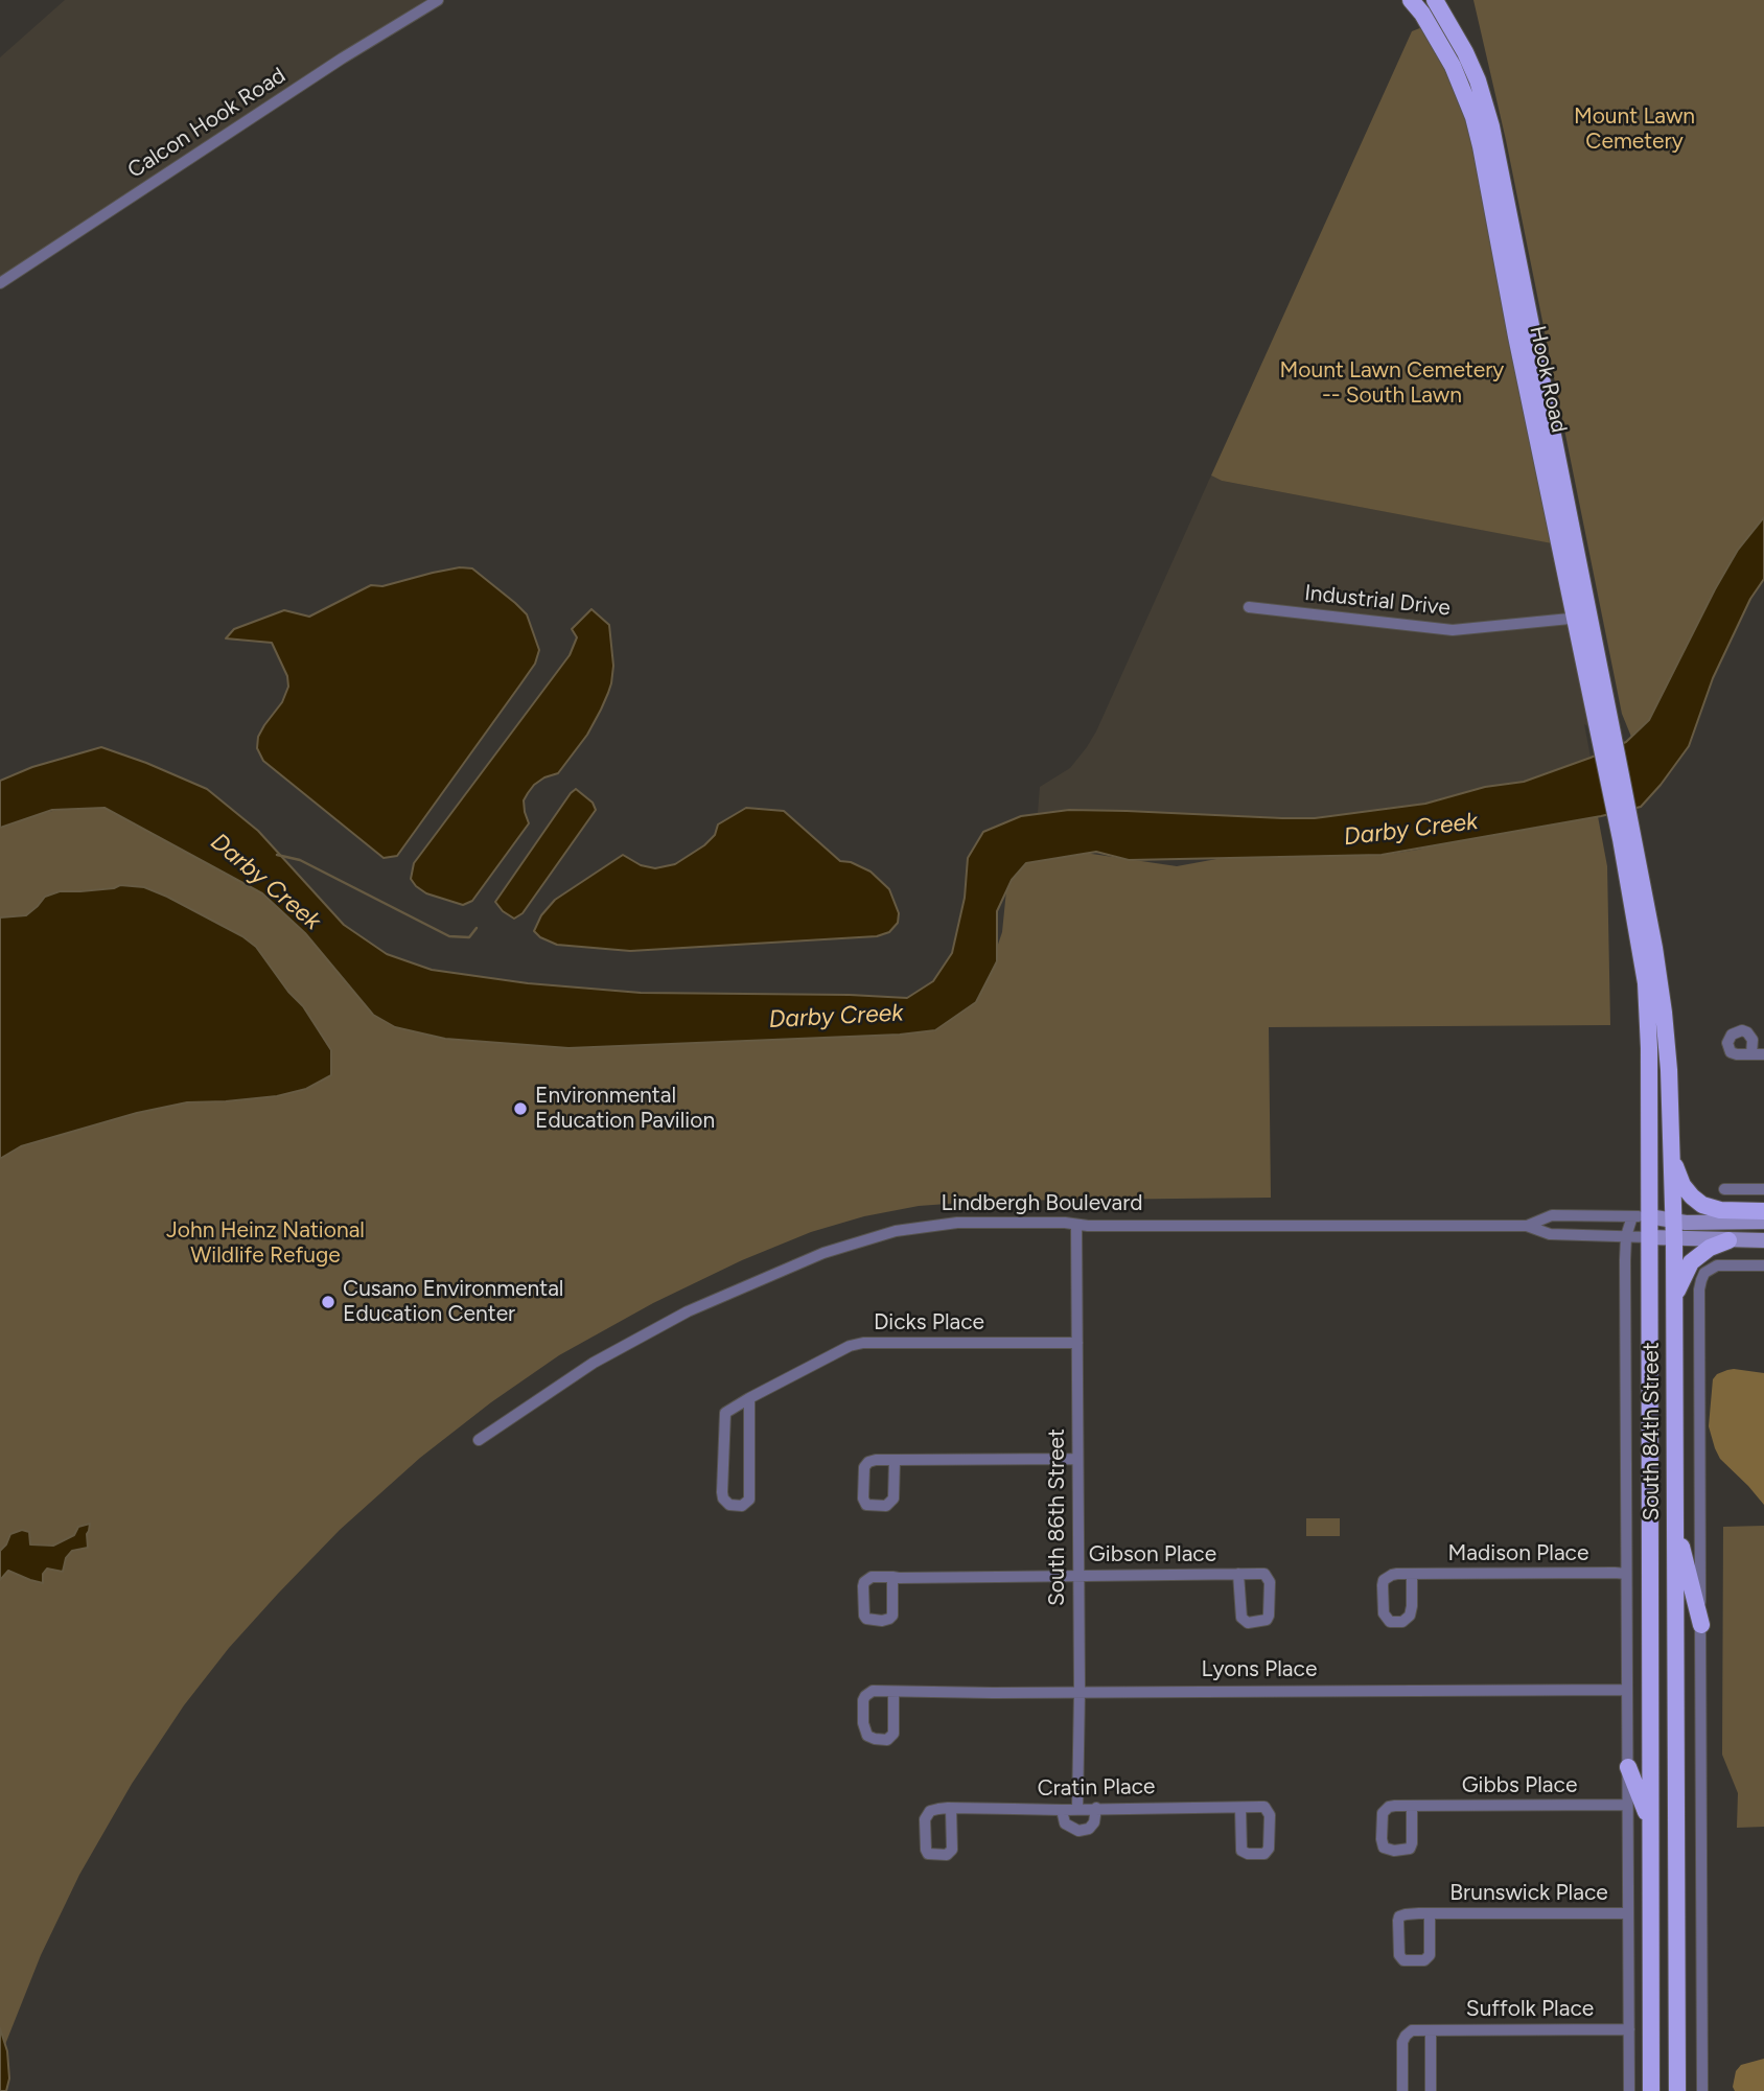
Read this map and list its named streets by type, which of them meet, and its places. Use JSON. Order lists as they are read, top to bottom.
{
  "streets": {
    "main road": ["Hook Road", "Lindbergh Boulevard", "South 84th Street"],
    "street": [
      "Calcon Hook Road",
      "Industrial Drive",
      "Dicks Place",
      "South 86th Street",
      "Madison Place",
      "Gibson Place",
      "Lyons Place",
      "Gibbs Place",
      "Cratin Place",
      "Brunswick Place",
      "Suffolk Place"
    ]
  },
  "crossings": [
    ["Hook Road", "Industrial Drive"],
    ["Hook Road", "South 84th Street"],
    ["Lindbergh Boulevard", "South 84th Street"],
    ["Lindbergh Boulevard", "South 86th Street"],
    ["Dicks Place", "South 86th Street"],
    ["South 84th Street", "Madison Place"],
    ["South 84th Street", "Lyons Place"],
    ["South 84th Street", "Gibbs Place"],
    ["South 84th Street", "Brunswick Place"],
    ["South 84th Street", "Suffolk Place"],
    ["South 86th Street", "Gibson Place"],
    ["South 86th Street", "Lyons Place"],
    ["South 86th Street", "Cratin Place"]
  ],
  "water": ["Darby Creek"],
  "parks": ["Mount Lawn Cemetery", "Mount Lawn Cemetery -- South Lawn", "John Heinz National Wildlife Refuge"],
  "places": ["Environmental Education Pavilion", "Cusano Environmental Education Center"]
}
